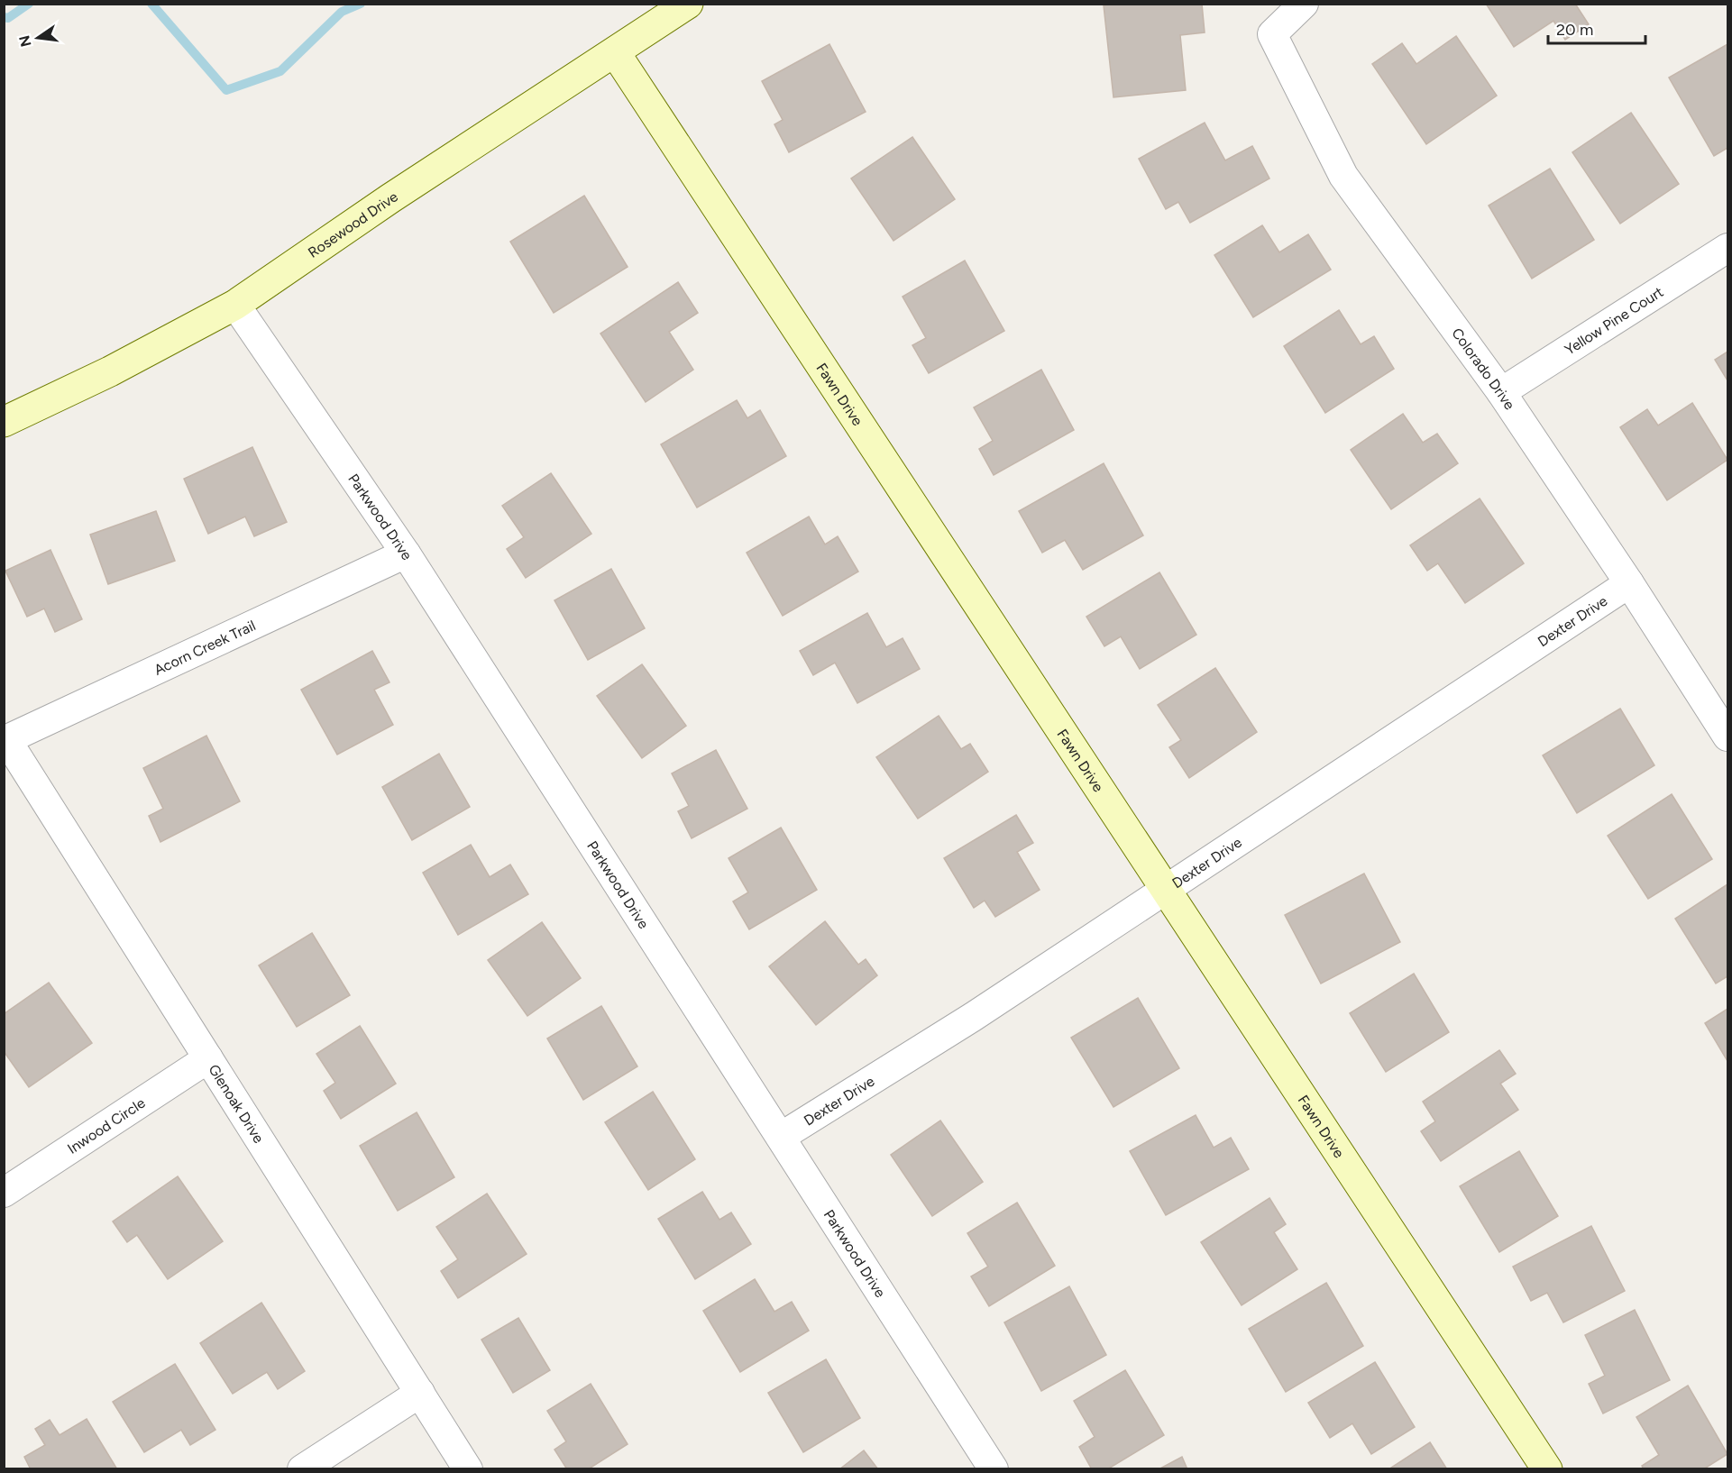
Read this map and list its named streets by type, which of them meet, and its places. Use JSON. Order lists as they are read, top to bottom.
{
  "streets": {
    "street": [
      "Rosewood Drive",
      "Yellow Pine Court",
      "Colorado Drive",
      "Fawn Drive",
      "Parkwood Drive",
      "Dexter Drive",
      "Acorn Creek Trail",
      "Glenoak Drive",
      "Inwood Circle"
    ]
  },
  "crossings": [
    ["Rosewood Drive", "Fawn Drive"],
    ["Rosewood Drive", "Parkwood Drive"],
    ["Yellow Pine Court", "Colorado Drive"],
    ["Colorado Drive", "Dexter Drive"],
    ["Fawn Drive", "Dexter Drive"],
    ["Parkwood Drive", "Dexter Drive"],
    ["Parkwood Drive", "Acorn Creek Trail"],
    ["Acorn Creek Trail", "Glenoak Drive"],
    ["Glenoak Drive", "Inwood Circle"]
  ],
  "scale_bar": "20 m",
  "north": "left"
}
